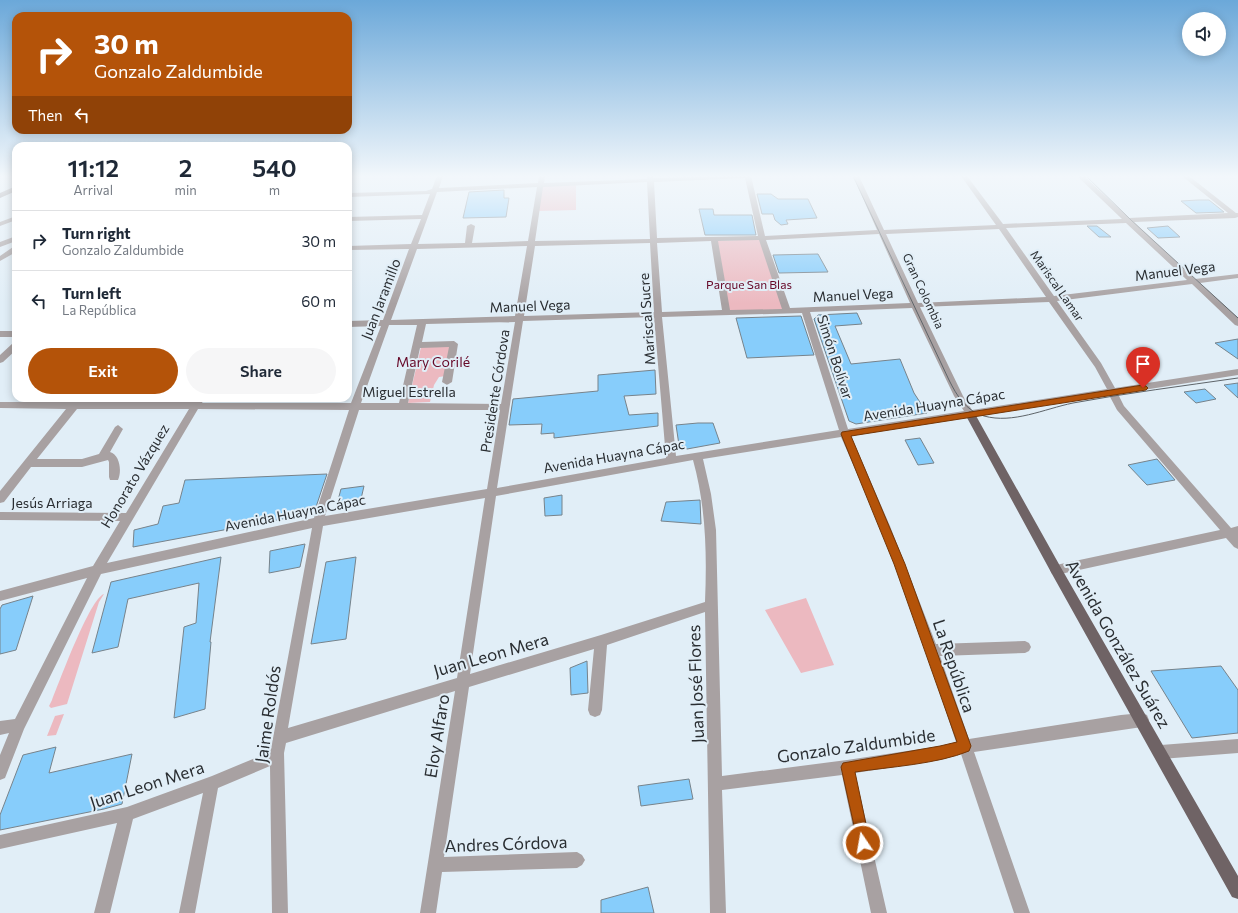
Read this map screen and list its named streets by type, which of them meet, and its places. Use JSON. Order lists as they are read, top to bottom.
{
  "streets": {
    "main road": ["Avenida González Suárez"],
    "street": [
      "Manuel Vega",
      "Mariscal Lamar",
      "Gran Colombia",
      "Juan Jaramillo",
      "Mariscal Sucre",
      "Simón Bolívar",
      "Presidente Córdova",
      "Miguel Estrella",
      "Avenida Huayna Cápac",
      "Honorato Vázquez",
      "Jesús Arriaga",
      "Juan Leon Mera",
      "La República",
      "Juan José Flores",
      "Jaime Roldós",
      "Eloy Alfaro",
      "Gonzalo Zaldumbide",
      "Andres Córdova"
    ]
  },
  "crossings": [
    ["Manuel Vega", "Mariscal Lamar"],
    ["Manuel Vega", "Gran Colombia"],
    ["Manuel Vega", "Juan Jaramillo"],
    ["Manuel Vega", "Mariscal Sucre"],
    ["Manuel Vega", "Simón Bolívar"],
    ["Manuel Vega", "Presidente Córdova"],
    ["Mariscal Lamar", "Avenida Huayna Cápac"],
    ["Gran Colombia", "Avenida Huayna Cápac"],
    ["Gran Colombia", "Avenida González Suárez"],
    ["Juan Jaramillo", "Miguel Estrella"],
    ["Juan Jaramillo", "Avenida Huayna Cápac"],
    ["Juan Jaramillo", "Jaime Roldós"],
    ["Mariscal Sucre", "Avenida Huayna Cápac"],
    ["Simón Bolívar", "Avenida Huayna Cápac"],
    ["Simón Bolívar", "La República"],
    ["Presidente Córdova", "Miguel Estrella"],
    ["Presidente Córdova", "Avenida Huayna Cápac"],
    ["Presidente Córdova", "Eloy Alfaro"],
    ["Miguel Estrella", "Honorato Vázquez"],
    ["Avenida Huayna Cápac", "Honorato Vázquez"],
    ["Avenida Huayna Cápac", "Avenida González Suárez"],
    ["Avenida Huayna Cápac", "La República"],
    ["Avenida Huayna Cápac", "Juan José Flores"],
    ["Avenida Huayna Cápac", "Jaime Roldós"],
    ["Avenida Huayna Cápac", "Eloy Alfaro"],
    ["Honorato Vázquez", "Jesús Arriaga"],
    ["Avenida González Suárez", "Gonzalo Zaldumbide"],
    ["Juan Leon Mera", "Juan José Flores"],
    ["Juan Leon Mera", "Jaime Roldós"],
    ["Juan Leon Mera", "Eloy Alfaro"],
    ["La República", "Gonzalo Zaldumbide"],
    ["Juan José Flores", "Gonzalo Zaldumbide"],
    ["Eloy Alfaro", "Andres Córdova"]
  ],
  "parks": ["Parque San Blas", "Mary Corilé"],
  "page": {
    "turn": ["30 m", "Gonzalo Zaldumbide"],
    "then": "Then",
    "eta": [
      "11:12",
      "Arrival",
      "2",
      "min",
      "540",
      "m"
    ],
    "list": [
      {
        "name": "Turn right",
        "note": "Gonzalo Zaldumbide",
        "value": "30 m"
      },
      {
        "name": "Turn left",
        "note": "La República",
        "value": "60 m"
      }
    ],
    "buttons": ["Exit", "Share"]
  }
}
